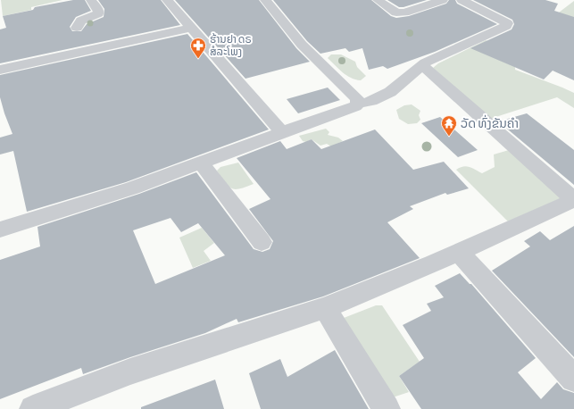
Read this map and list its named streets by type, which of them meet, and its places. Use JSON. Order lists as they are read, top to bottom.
{
  "places": {
    "pharmacy": ["ຮ້ານຢາ ດຣ ສໍລະໂພງ"],
    "temple": ["ວັດ ທົ່ງຂັນຄຳ"]
  }
}
